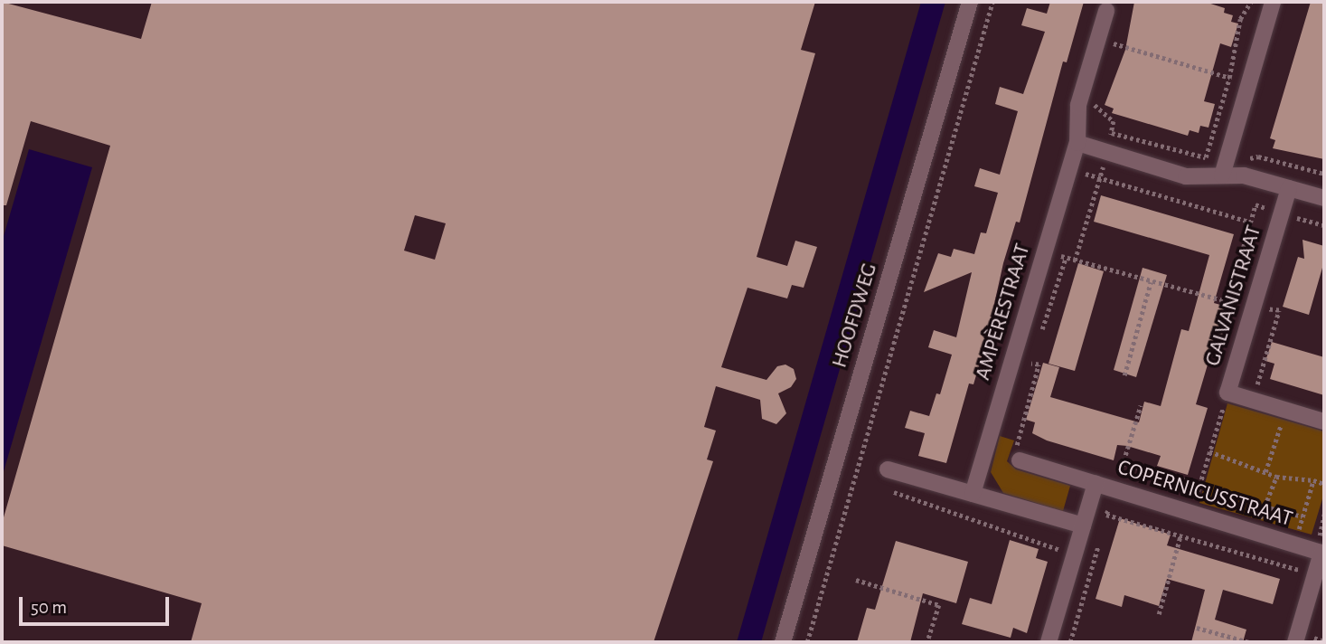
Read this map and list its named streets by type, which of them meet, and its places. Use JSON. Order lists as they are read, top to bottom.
{
  "streets": {
    "street": [
      "GALVANISTRAAT",
      "AMPÈRESTRAAT",
      "HOOFDWEG",
      "COPERNICUSSTRAAT"
    ]
  },
  "scale_bar": "50 m"
}
